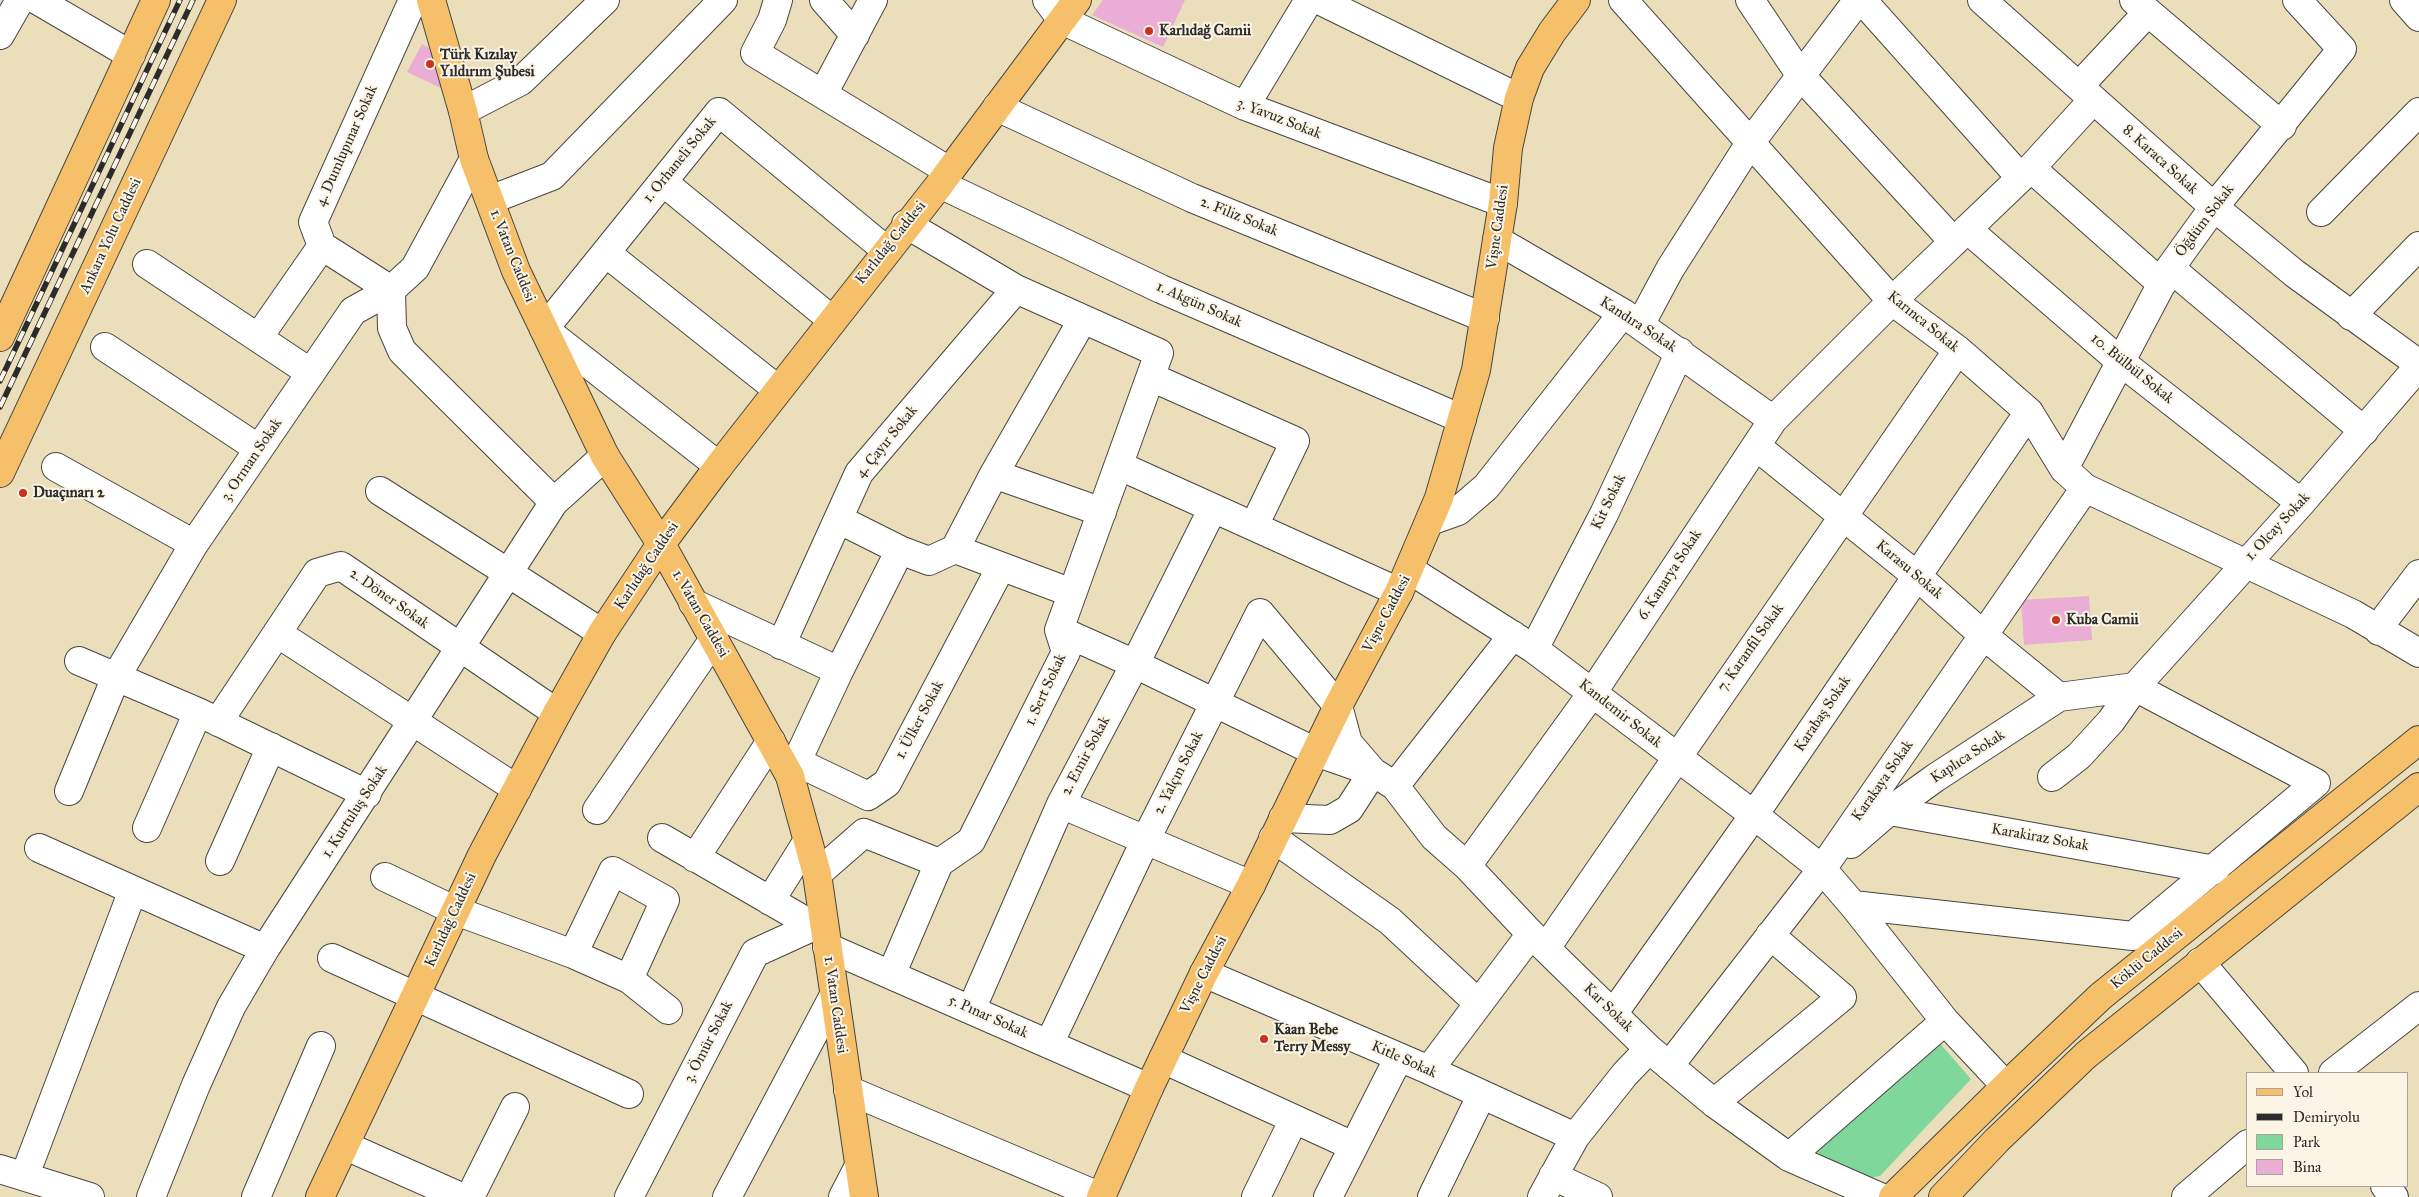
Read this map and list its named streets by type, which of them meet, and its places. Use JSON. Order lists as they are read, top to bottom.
{
  "streets": {
    "main road": [
      "Vişne Caddesi",
      "Ankara Yolu Caddesi",
      "Karlıdağ Caddesi",
      "1. Vatan Caddesi",
      "Köklü Caddesi"
    ],
    "street": [
      "3. Yavuz Sokak",
      "4. Dumlupınar Sokak",
      "1. Orhaneli Sokak",
      "8. Karaca Sokak",
      "2. Filiz Sokak",
      "Öğdüm Sokak",
      "1. Akgün Sokak",
      "Karınca Sokak",
      "Kandıra Sokak",
      "10. Bülbül Sokak",
      "4. Çayır Sokak",
      "3. Orman Sokak",
      "Kit Sokak",
      "1. Olcay Sokak",
      "Karasu Sokak",
      "6. Kanarya Sokak",
      "2. Döner Sokak",
      "7. Karanfil Sokak",
      "1. Sert Sokak",
      "Kandemir Sokak",
      "Karabaş Sokak",
      "1. Ülker Sokak",
      "2. Emir Sokak",
      "Kaplıca Sokak",
      "2. Yalçın Sokak",
      "Karakaya Sokak",
      "1. Kurtuluş Sokak",
      "Karakiraz Sokak",
      "Kar Sokak",
      "5. Pınar Sokak",
      "3. Ömür Sokak",
      "Kitle Sokak"
    ]
  },
  "crossings": [
    ["3. Yavuz Sokak", "Vişne Caddesi"],
    ["3. Yavuz Sokak", "Karlıdağ Caddesi"],
    ["1. Orhaneli Sokak", "Karlıdağ Caddesi"],
    ["1. Orhaneli Sokak", "1. Vatan Caddesi"],
    ["8. Karaca Sokak", "Öğdüm Sokak"],
    ["8. Karaca Sokak", "1. Olcay Sokak"],
    ["8. Karaca Sokak", "6. Kanarya Sokak"],
    ["2. Filiz Sokak", "Vişne Caddesi"],
    ["2. Filiz Sokak", "Karlıdağ Caddesi"],
    ["Öğdüm Sokak", "Karınca Sokak"],
    ["Öğdüm Sokak", "10. Bülbül Sokak"],
    ["Vişne Caddesi", "1. Akgün Sokak"],
    ["Vişne Caddesi", "Kandıra Sokak"],
    ["Vişne Caddesi", "Kit Sokak"],
    ["Vişne Caddesi", "Kandemir Sokak"],
    ["Vişne Caddesi", "2. Yalçın Sokak"],
    ["Vişne Caddesi", "Kar Sokak"],
    ["Vişne Caddesi", "5. Pınar Sokak"],
    ["Vişne Caddesi", "Kitle Sokak"],
    ["Karlıdağ Caddesi", "1. Vatan Caddesi"],
    ["Karlıdağ Caddesi", "1. Akgün Sokak"],
    ["Karlıdağ Caddesi", "2. Döner Sokak"],
    ["1. Vatan Caddesi", "3. Orman Sokak"],
    ["1. Vatan Caddesi", "1. Ülker Sokak"],
    ["1. Vatan Caddesi", "1. Kurtuluş Sokak"],
    ["1. Vatan Caddesi", "5. Pınar Sokak"],
    ["1. Vatan Caddesi", "3. Ömür Sokak"],
    ["Karınca Sokak", "1. Olcay Sokak"],
    ["Karınca Sokak", "6. Kanarya Sokak"],
    ["Karınca Sokak", "7. Karanfil Sokak"],
    ["Karınca Sokak", "Karabaş Sokak"],
    ["Karınca Sokak", "Karakaya Sokak"],
    ["Kandıra Sokak", "Kit Sokak"],
    ["Kandıra Sokak", "6. Kanarya Sokak"],
    ["10. Bülbül Sokak", "1. Olcay Sokak"],
    ["10. Bülbül Sokak", "6. Kanarya Sokak"],
    ["Kit Sokak", "Kandemir Sokak"],
    ["Kit Sokak", "Kar Sokak"],
    ["1. Olcay Sokak", "Kaplıca Sokak"],
    ["Karasu Sokak", "6. Kanarya Sokak"],
    ["Karasu Sokak", "7. Karanfil Sokak"],
    ["Karasu Sokak", "Karabaş Sokak"],
    ["Karasu Sokak", "Kaplıca Sokak"],
    ["Karasu Sokak", "Karakaya Sokak"],
    ["6. Kanarya Sokak", "Kandemir Sokak"],
    ["6. Kanarya Sokak", "Kar Sokak"],
    ["2. Döner Sokak", "1. Kurtuluş Sokak"],
    ["7. Karanfil Sokak", "Kandemir Sokak"],
    ["7. Karanfil Sokak", "Kar Sokak"],
    ["7. Karanfil Sokak", "Kitle Sokak"],
    ["1. Sert Sokak", "Kandemir Sokak"],
    ["Kandemir Sokak", "Karabaş Sokak"],
    ["Kandemir Sokak", "2. Emir Sokak"],
    ["Kandemir Sokak", "Karakaya Sokak"],
    ["Kandemir Sokak", "Köklü Caddesi"],
    ["Karabaş Sokak", "Kar Sokak"],
    ["2. Emir Sokak", "5. Pınar Sokak"],
    ["Kaplıca Sokak", "Karakaya Sokak"],
    ["Kaplıca Sokak", "Karakiraz Sokak"],
    ["2. Yalçın Sokak", "Kar Sokak"],
    ["2. Yalçın Sokak", "5. Pınar Sokak"],
    ["Karakaya Sokak", "Karakiraz Sokak"],
    ["Karakaya Sokak", "Kar Sokak"],
    ["Karakaya Sokak", "Kitle Sokak"],
    ["5. Pınar Sokak", "3. Ömür Sokak"]
  ],
  "places": [
    "Karlıdağ Camii",
    "Türk Kızılay Yıldırım Şubesi",
    "Duaçınarı 2",
    "Kuba Camii",
    "Kaan Bebe Terry Messy"
  ],
  "legend": [
    "Yol",
    "Demiryolu",
    "Park",
    "Bina"
  ]
}
